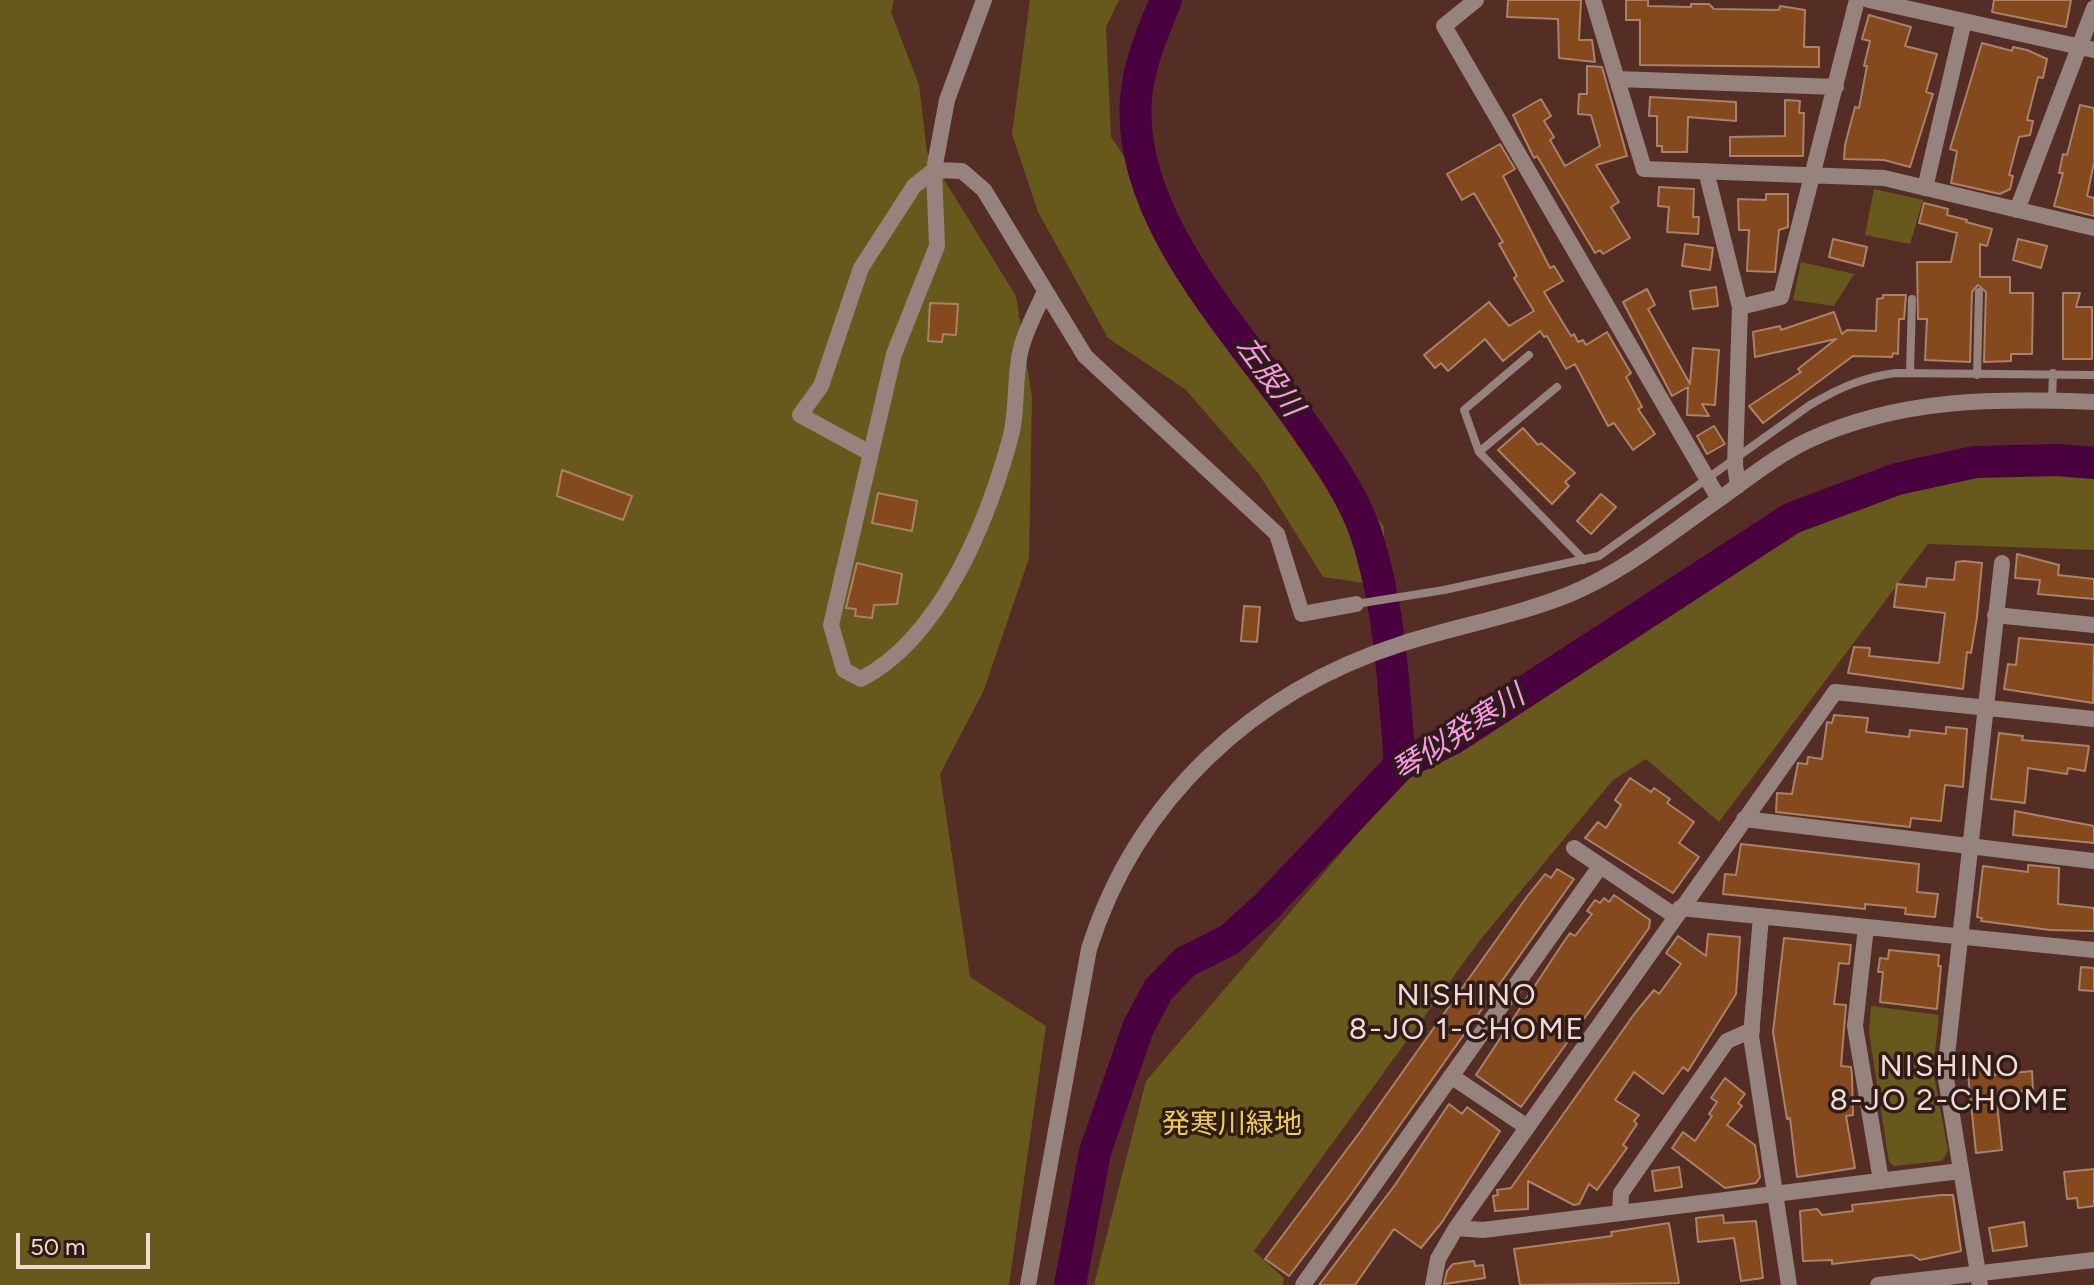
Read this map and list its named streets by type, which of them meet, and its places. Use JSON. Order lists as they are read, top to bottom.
{
  "districts": ["NISHINO 8-JO 1-CHOME", "NISHINO 8-JO 2-CHOME"],
  "water": ["左股川", "琴似発寒川"],
  "parks": ["発寒川緑地"],
  "scale_bar": "50 m"
}
